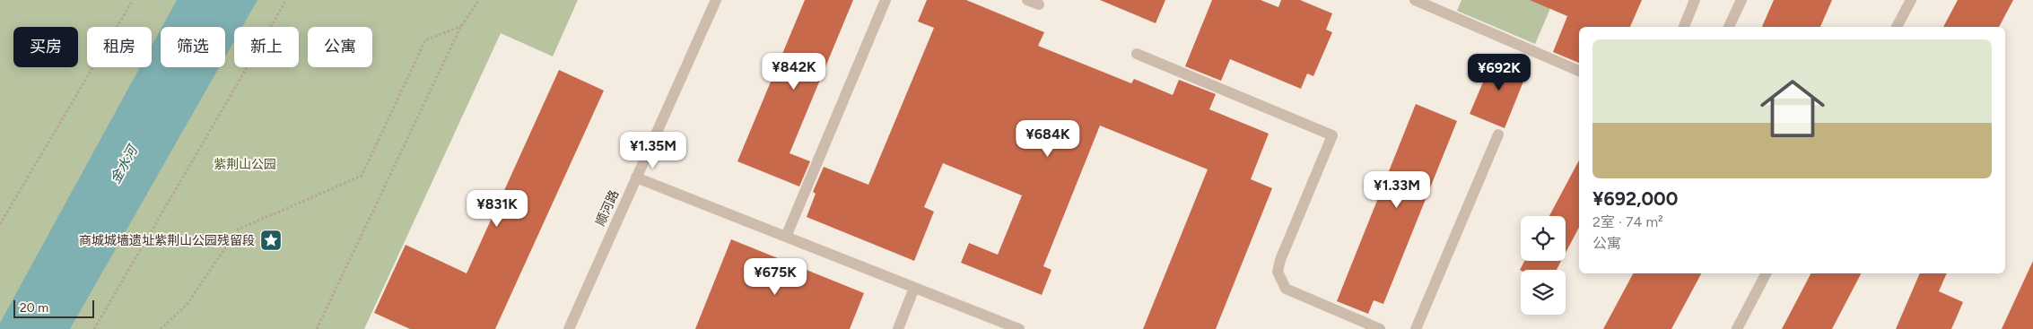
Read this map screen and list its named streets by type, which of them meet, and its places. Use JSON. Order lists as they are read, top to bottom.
{
  "streets": {
    "street": ["顺河路"]
  },
  "water": ["金水河"],
  "parks": ["紫荆山公园"],
  "places": {
    "place": ["商城城墙遗址紫荆山公园残留段"]
  },
  "scale_bar": "20 m",
  "page": {
    "chip": [
      "买房",
      "租房",
      "筛选",
      "新上",
      "公寓"
    ],
    "list": [
      {
        "name": "¥692,000",
        "note": "2室 · 74 m² · 公寓"
      }
    ],
    "price": [
      "¥842K",
      "¥692K",
      "¥684K",
      "¥1.35M",
      "¥1.33M",
      "¥831K",
      "¥675K"
    ],
    "scale": "20 m"
  }
}
